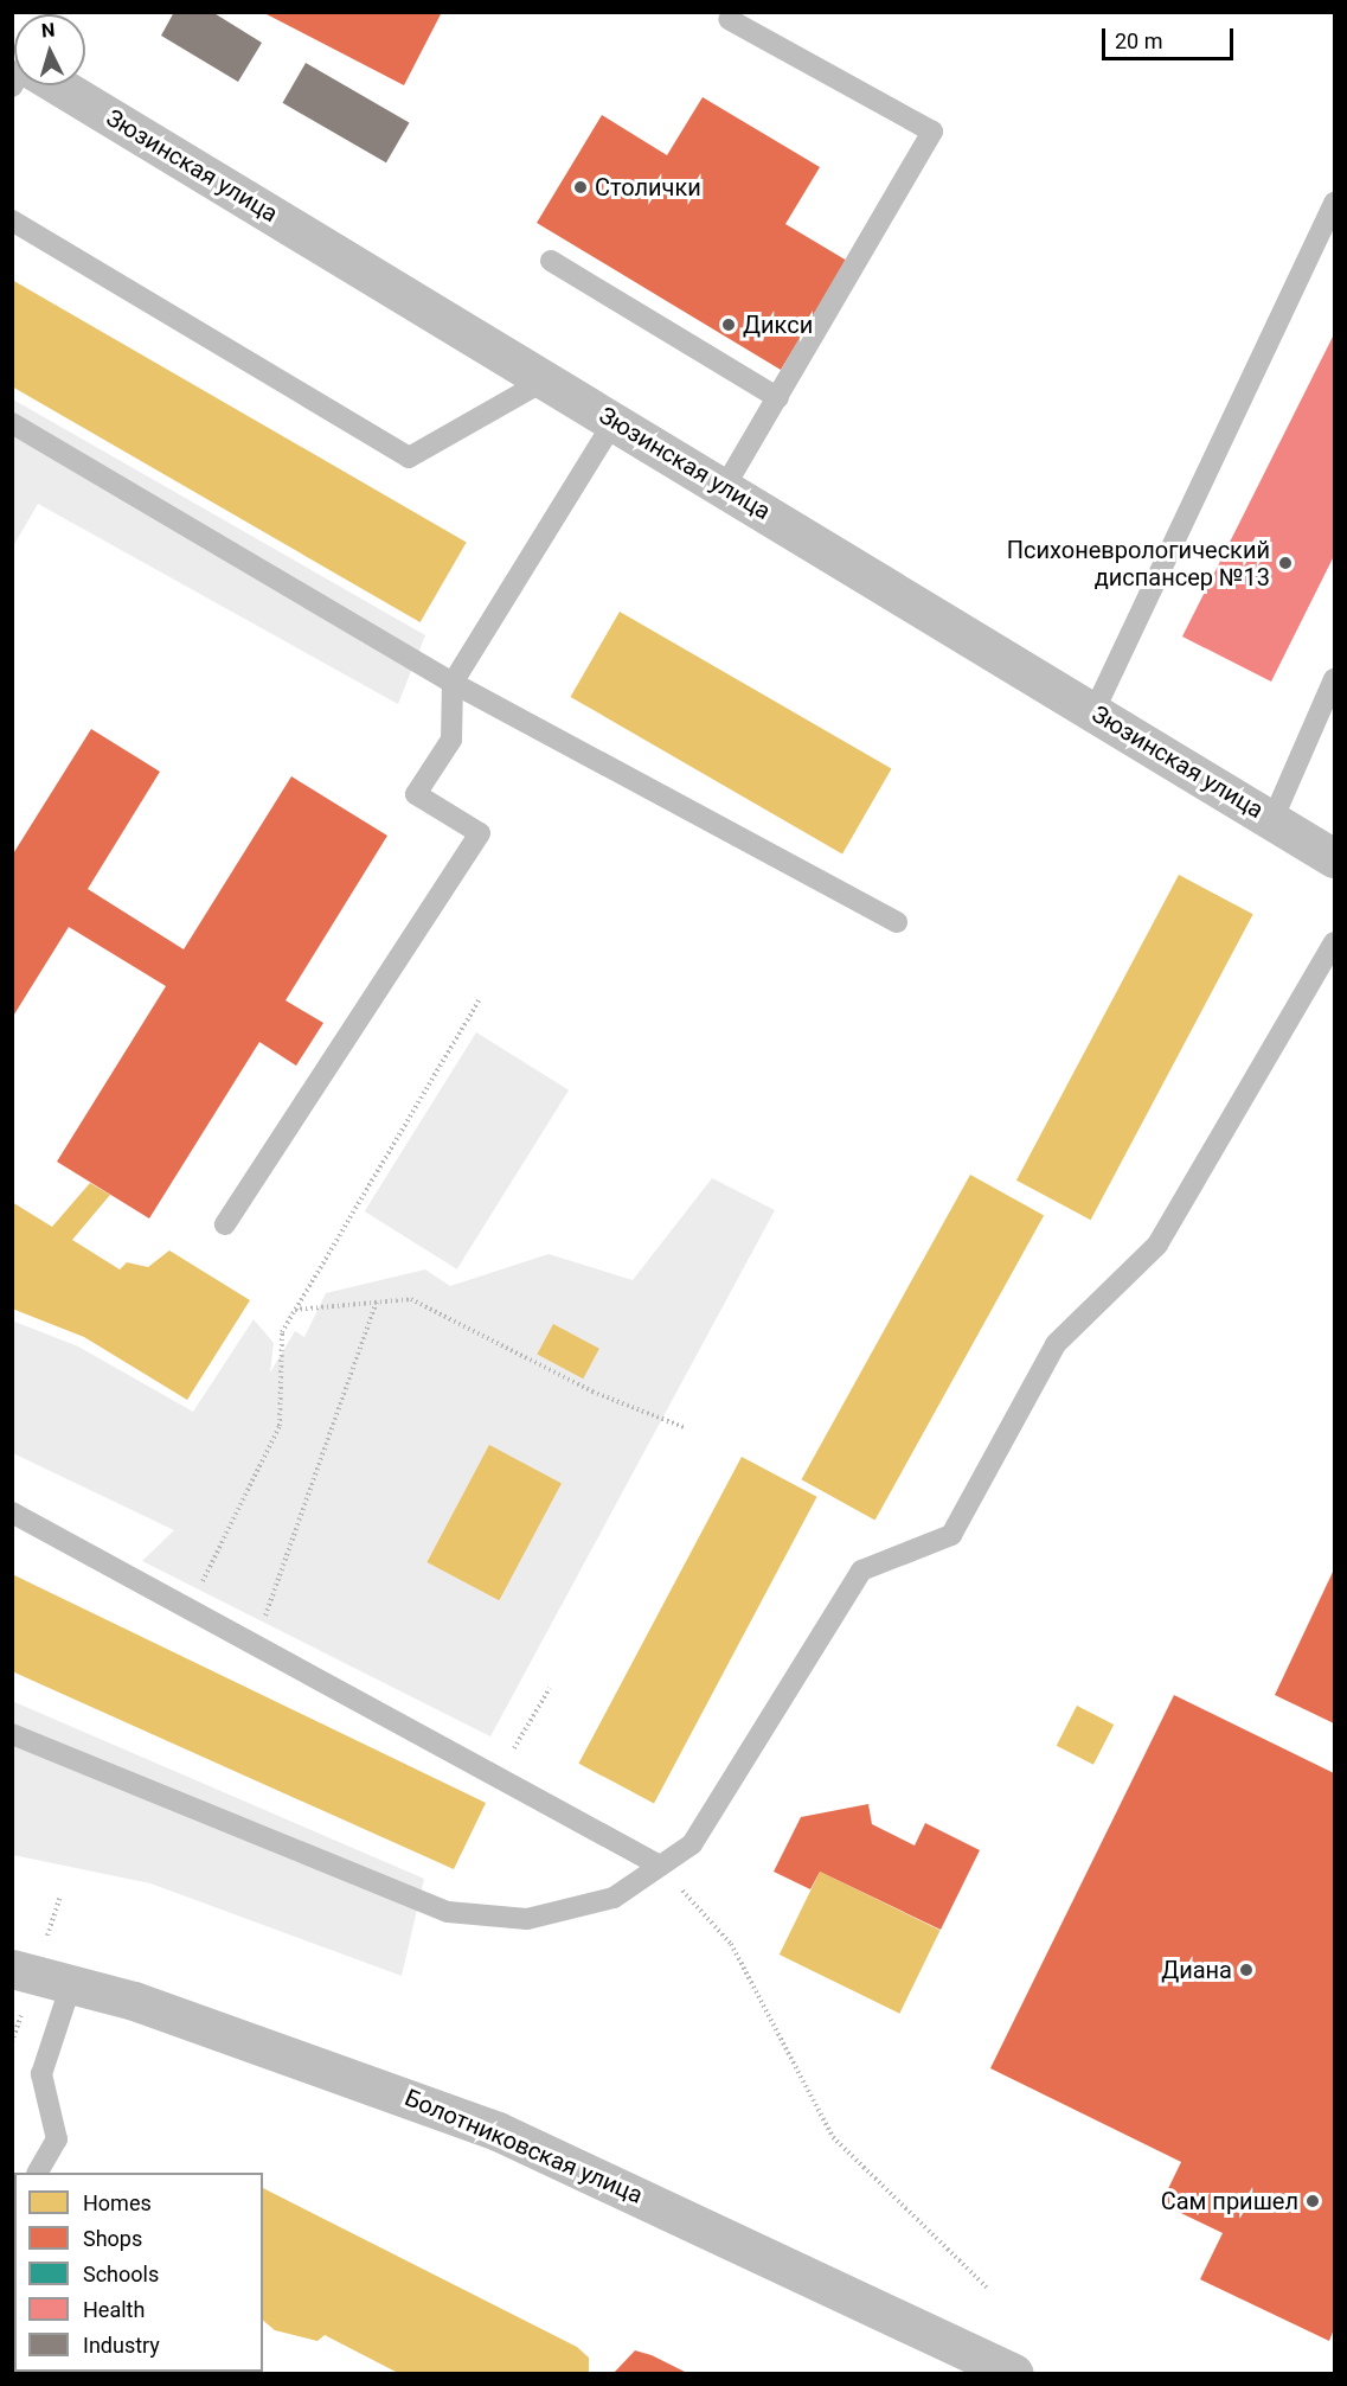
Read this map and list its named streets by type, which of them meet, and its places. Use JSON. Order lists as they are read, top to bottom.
{
  "streets": {
    "street": ["Зюзинская улица", "Болотниковская улица"]
  },
  "places": [
    "Столички",
    "Дикси",
    "Психоневрологический диспансер №13",
    "Диана",
    "Сам пришел"
  ],
  "legend": [
    "Homes",
    "Shops",
    "Schools",
    "Health",
    "Industry"
  ],
  "scale_bar": "20 m",
  "north": "top"
}
